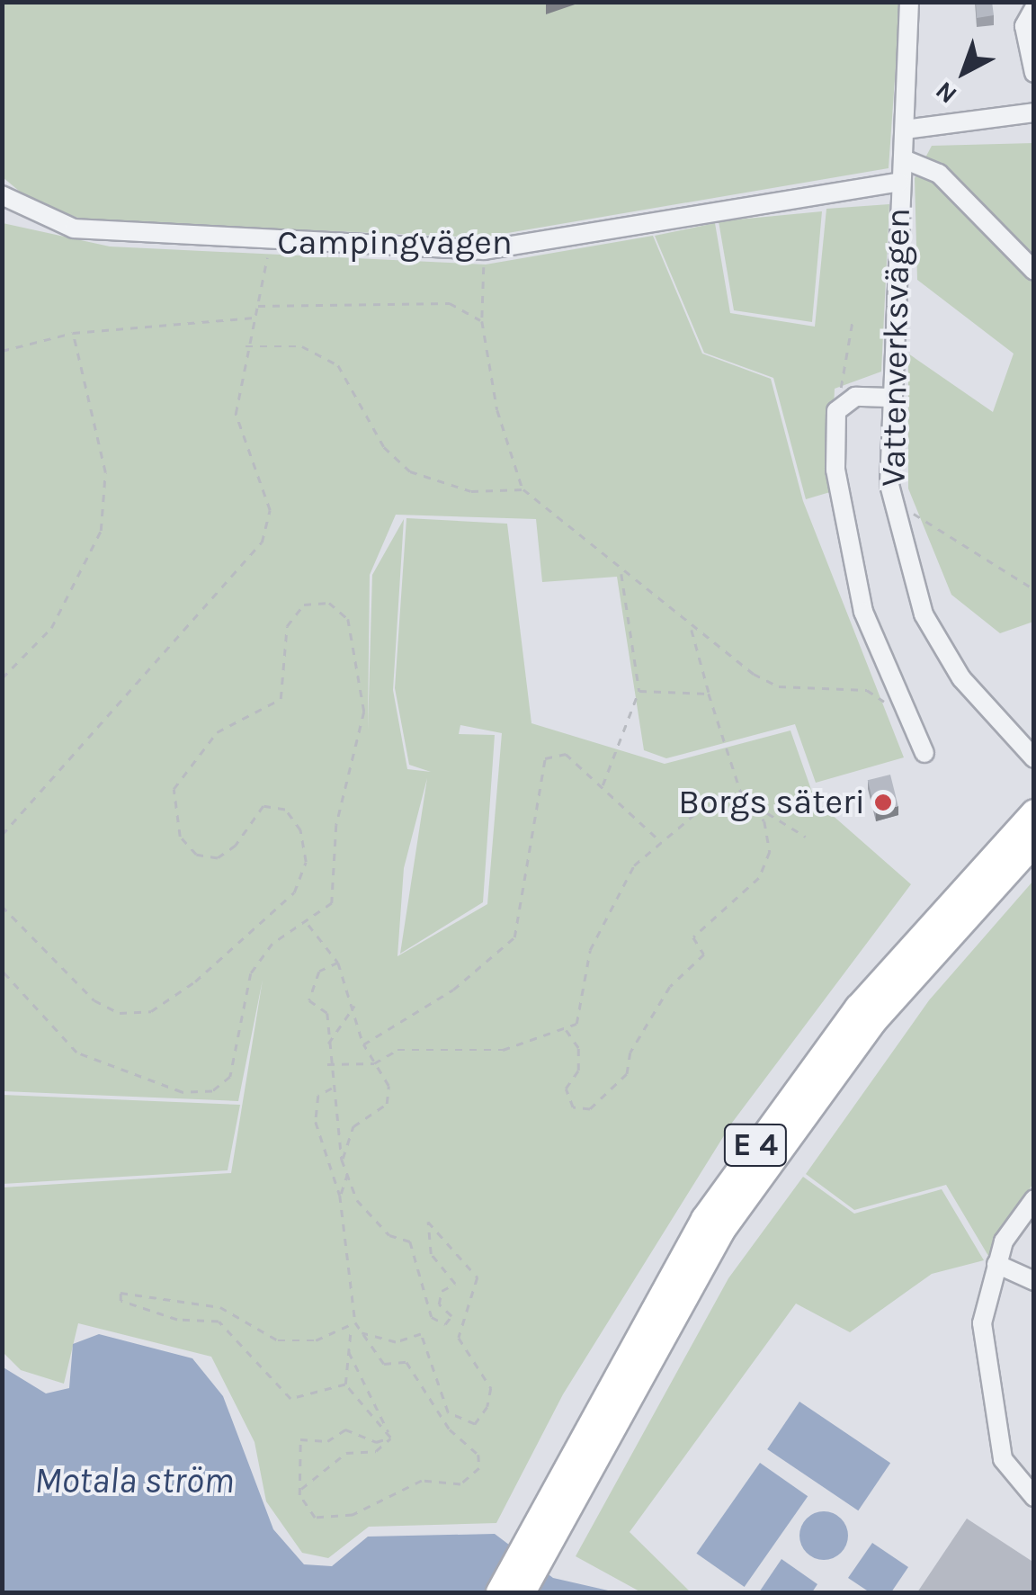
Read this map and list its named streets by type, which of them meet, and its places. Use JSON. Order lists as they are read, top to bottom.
{
  "streets": {
    "highway": ["E 4"],
    "street": ["Campingvägen", "Vattenverksvägen"]
  },
  "crossings": [
    ["Campingvägen", "Vattenverksvägen"]
  ],
  "water": ["Motala ström"],
  "places": ["Borgs säteri"],
  "north": "bottom left"
}
